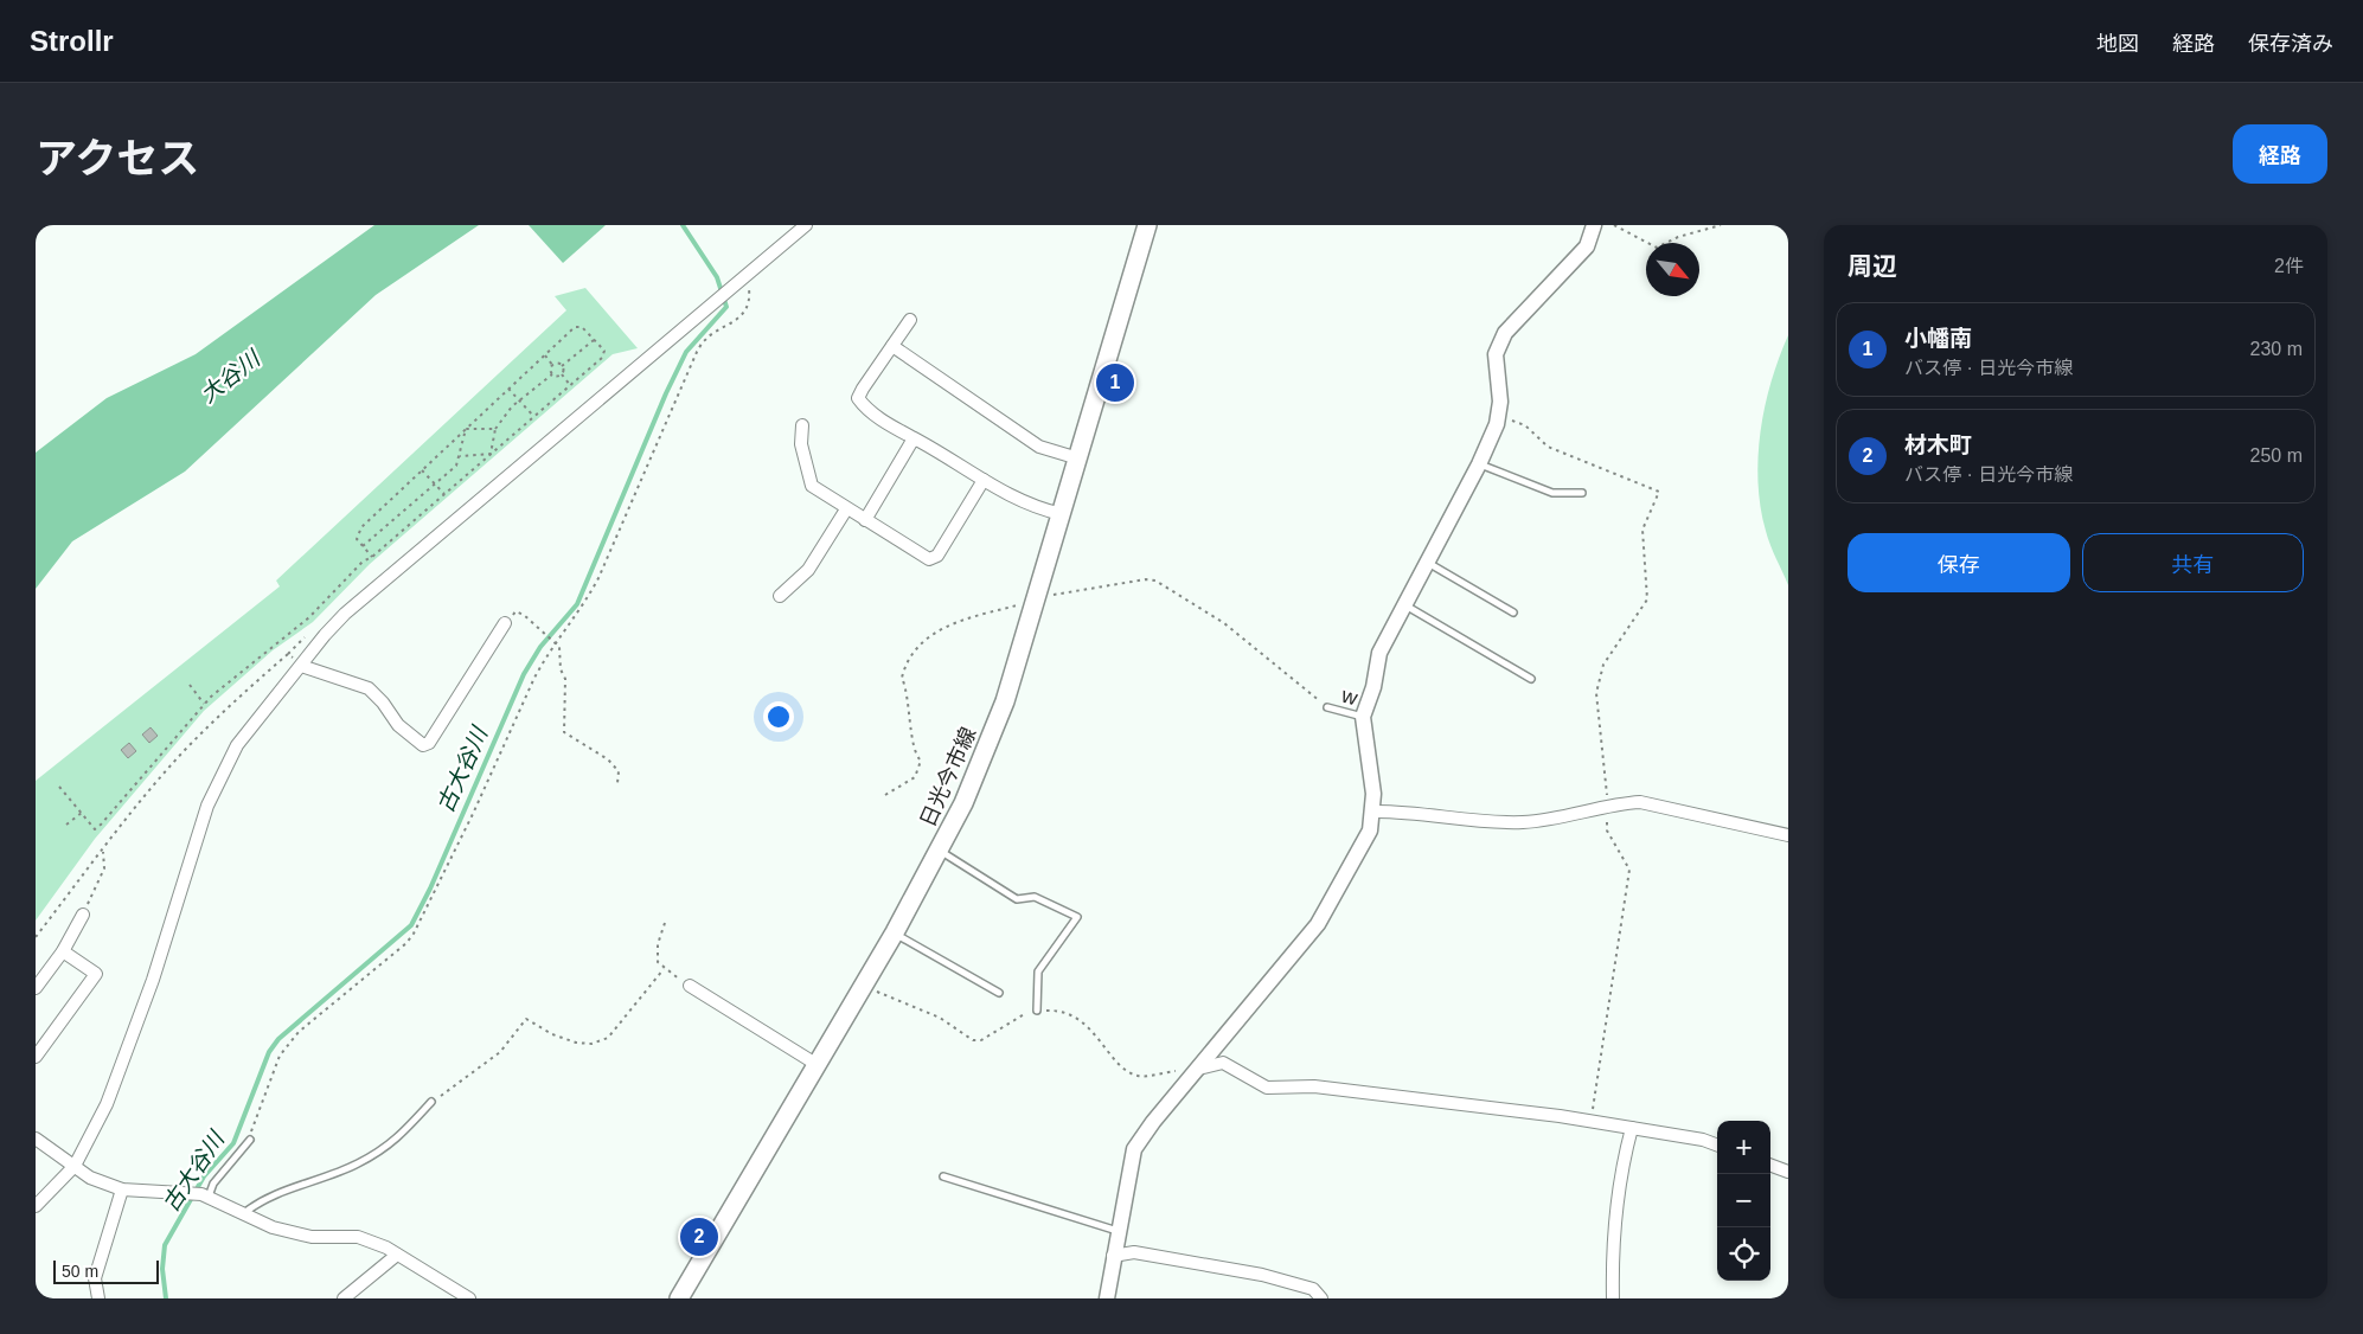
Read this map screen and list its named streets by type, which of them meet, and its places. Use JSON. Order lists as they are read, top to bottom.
{
  "streets": {
    "main road": ["日光今市線"],
    "lane": ["w"]
  },
  "water": ["大谷川", "古大谷川"],
  "scale_bar": "50 m",
  "north": "bottom right",
  "page": {
    "header": "Strollr",
    "nav": ["地図", "経路", "保存済み"],
    "title": "アクセス",
    "buttons": [
      "経路",
      ["保存", "共有"]
    ],
    "heading": ["周辺", "2件"],
    "list": [
      {
        "mark": "1",
        "name": "小幡南",
        "note": "バス停 · 日光今市線",
        "value": "230 m"
      },
      {
        "mark": "2",
        "name": "材木町",
        "note": "バス停 · 日光今市線",
        "value": "250 m"
      }
    ],
    "pins": ["1", "2"],
    "map_buttons": ["+", "−"],
    "scale": "50 m"
  }
}
